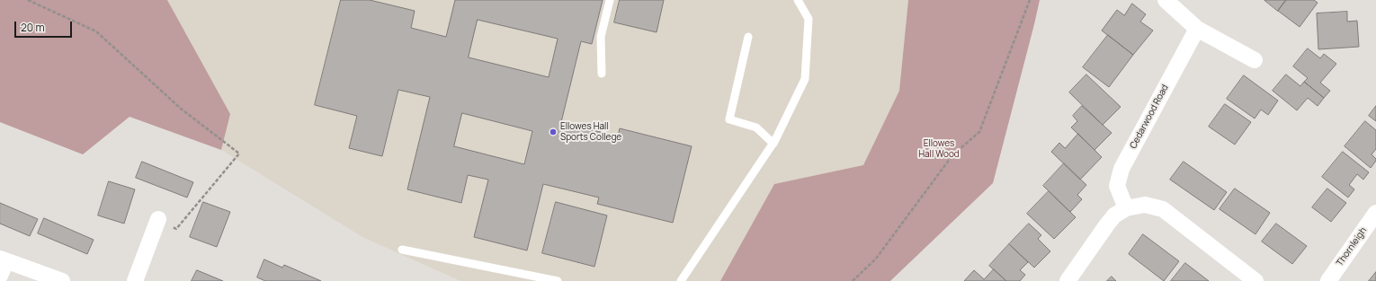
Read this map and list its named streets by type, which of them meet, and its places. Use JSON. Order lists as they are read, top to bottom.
{
  "streets": {
    "street": ["Cedarwood Road", "Thornleigh"]
  },
  "parks": ["Ellowes Hall Wood"],
  "places": ["Ellowes Hall Sports College"],
  "scale_bar": "20 m"
}
